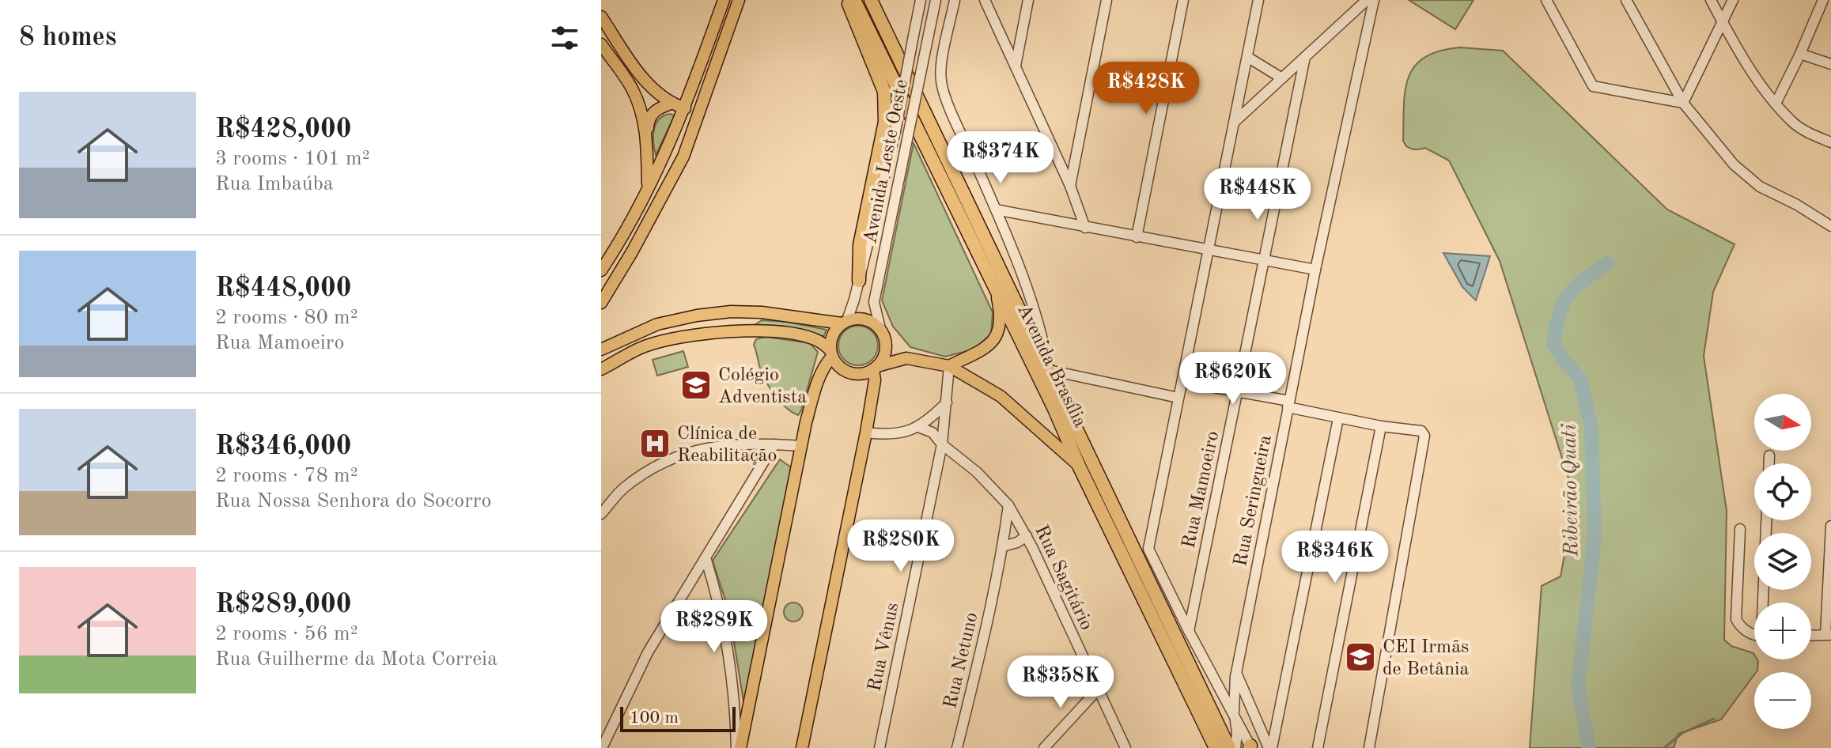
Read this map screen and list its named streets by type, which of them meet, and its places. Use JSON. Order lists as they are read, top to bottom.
{
  "streets": {
    "highway": ["Avenida Brasília"],
    "street": [
      "Avenida Leste Oeste",
      "Rua Mamoeiro",
      "Rua Seringueira",
      "Rua Sagitário",
      "Rua Vênus",
      "Rua Netuno"
    ]
  },
  "crossings": [
    ["Rua Sagitário", "Rua Vênus"],
    ["Rua Sagitário", "Rua Netuno"]
  ],
  "water": ["Ribeirão Quati"],
  "places": {
    "school or university": ["Colégio Adventista", "CEI Irmãs de Betânia"],
    "hospital": ["Clínica de Reabilitação"]
  },
  "scale_bar": "100 m",
  "north": "right",
  "page": {
    "heading": "8 homes",
    "price": [
      "R$428K",
      "R$374K",
      "R$448K",
      "R$620K",
      "R$280K",
      "R$346K",
      "R$289K",
      "R$358K"
    ],
    "list": [
      {
        "name": "R$428,000",
        "note": "3 rooms · 101 m² · Rua Imbaúba"
      },
      {
        "name": "R$448,000",
        "note": "2 rooms · 80 m² · Rua Mamoeiro"
      },
      {
        "name": "R$346,000",
        "note": "2 rooms · 78 m² · Rua Nossa Senhora do Socorro"
      },
      {
        "name": "R$289,000",
        "note": "2 rooms · 56 m² · Rua Guilherme da Mota Correia"
      }
    ],
    "map_buttons": ["+", "−"],
    "scale": "100 m"
  }
}
